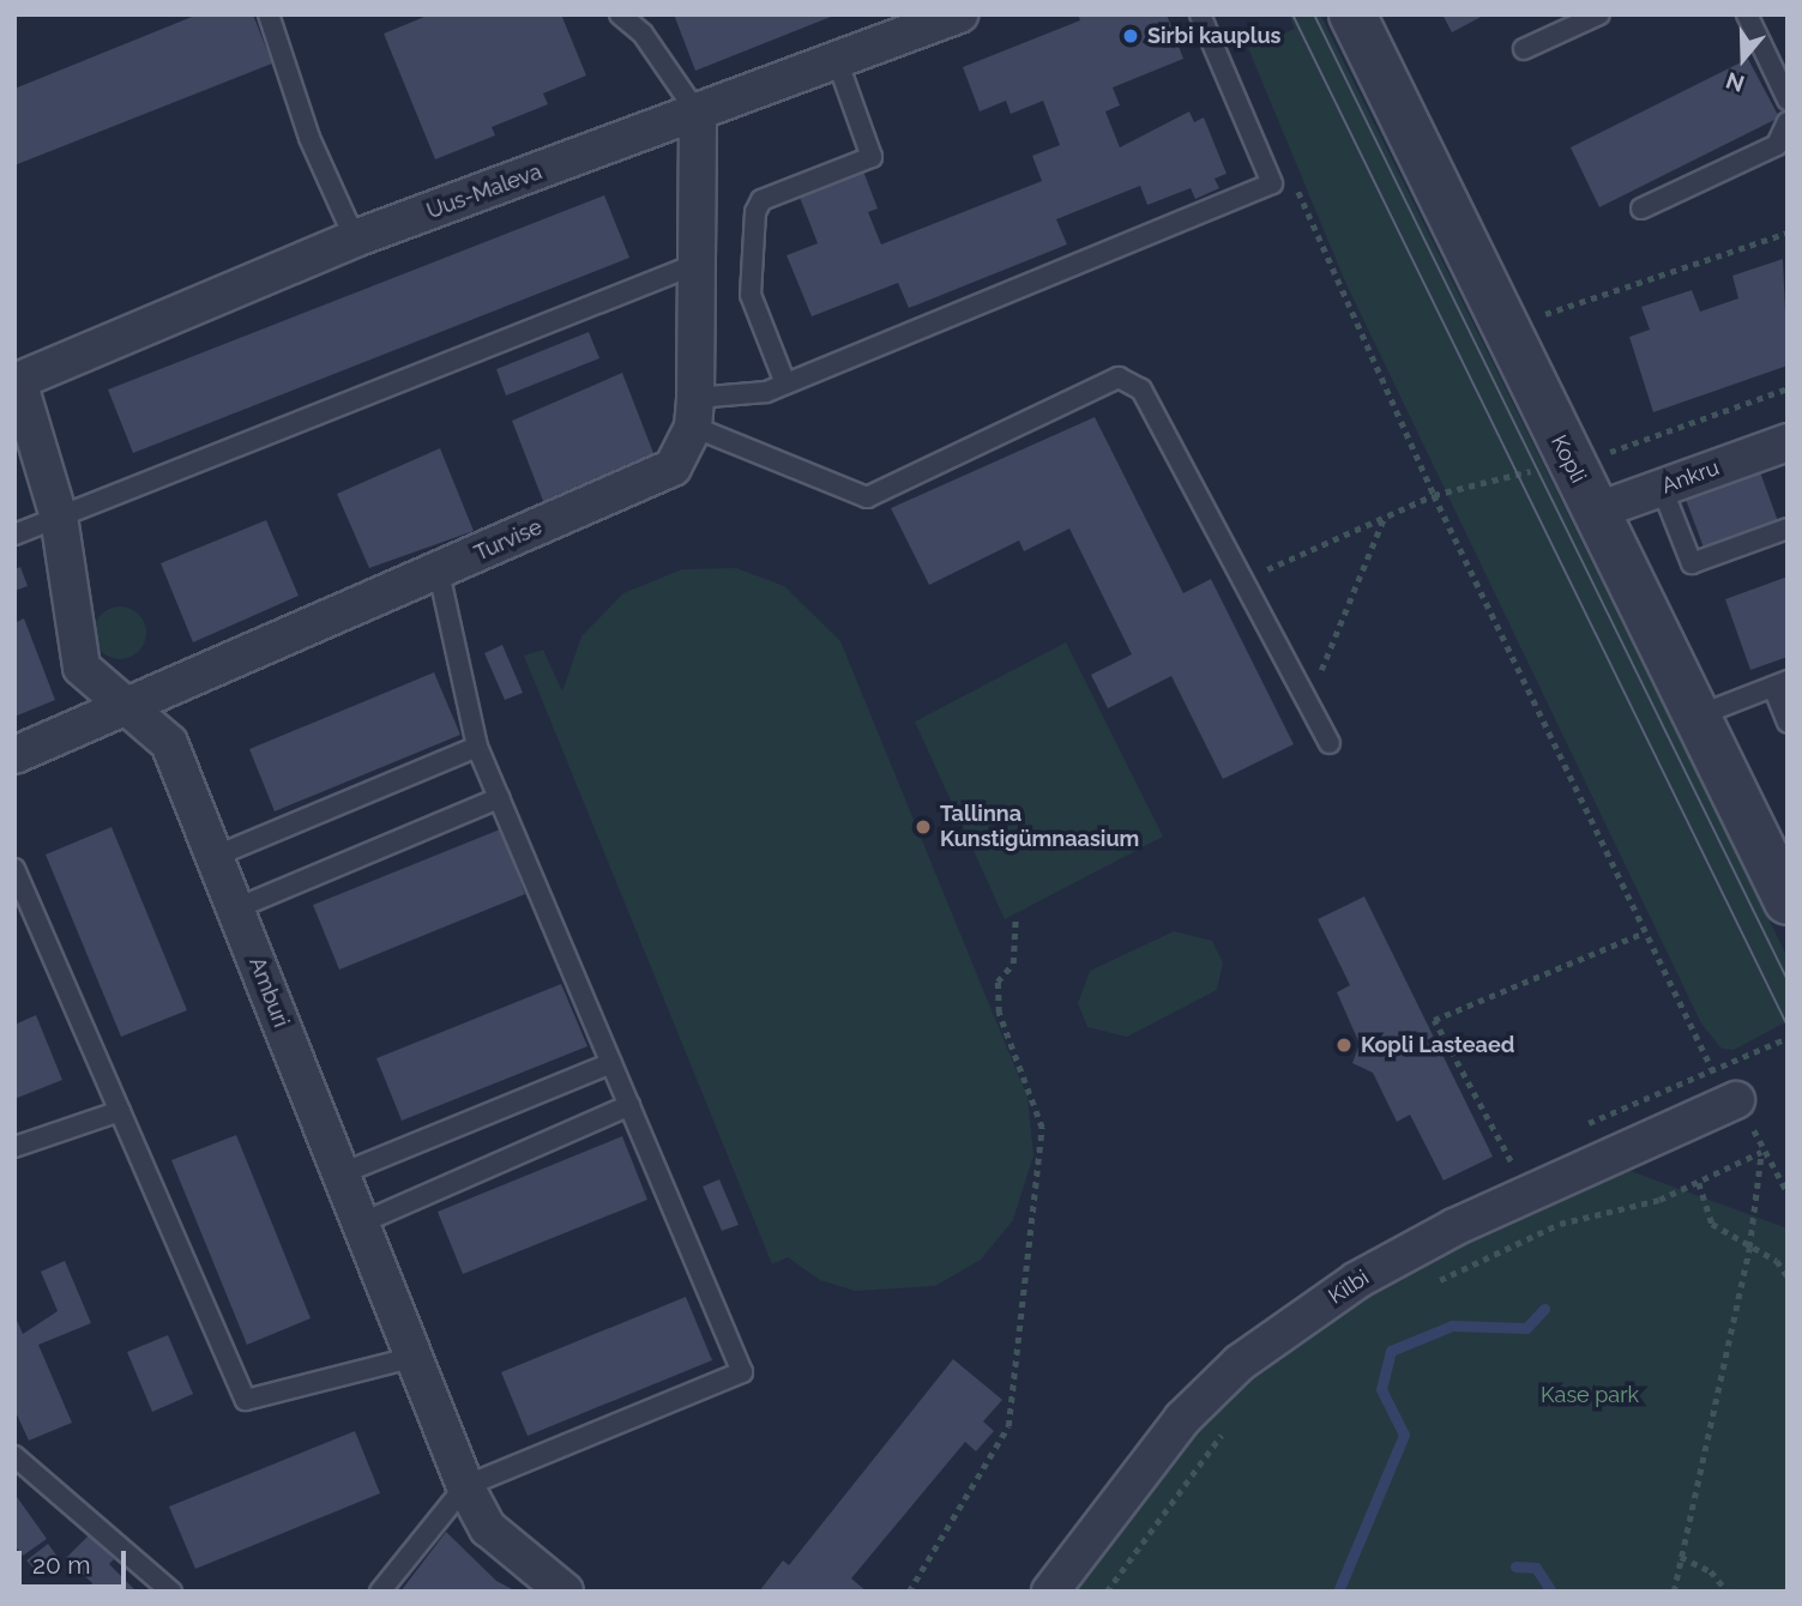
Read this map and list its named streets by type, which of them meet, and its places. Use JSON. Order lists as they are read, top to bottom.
{
  "streets": {
    "street": [
      "Uus-Maleva",
      "Kopli",
      "Ankru",
      "Turvise",
      "Amburi",
      "Kilbi"
    ]
  },
  "crossings": [
    ["Uus-Maleva", "Turvise"],
    ["Uus-Maleva", "Amburi"],
    ["Kopli", "Ankru"],
    ["Turvise", "Amburi"]
  ],
  "parks": ["Kase park"],
  "places": ["Sirbi kauplus", "Tallinna Kunstigümnaasium", "Kopli Lasteaed"],
  "scale_bar": "20 m",
  "north": "bottom"
}
